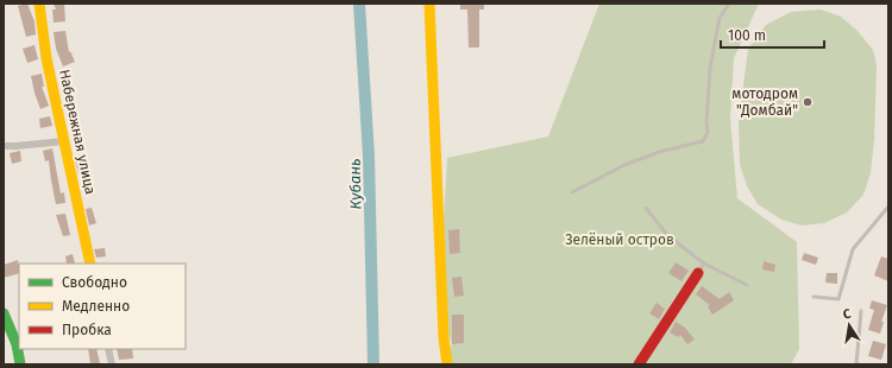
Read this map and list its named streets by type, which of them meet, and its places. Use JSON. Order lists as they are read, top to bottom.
{
  "streets": {
    "street": ["Набережная улица"]
  },
  "water": ["Кубань"],
  "parks": ["Зелёный остров"],
  "places": ["мотодром \"Домбай\""],
  "legend": ["Свободно", "Медленно", "Пробка"],
  "scale_bar": "100 m",
  "north": "top"
}
